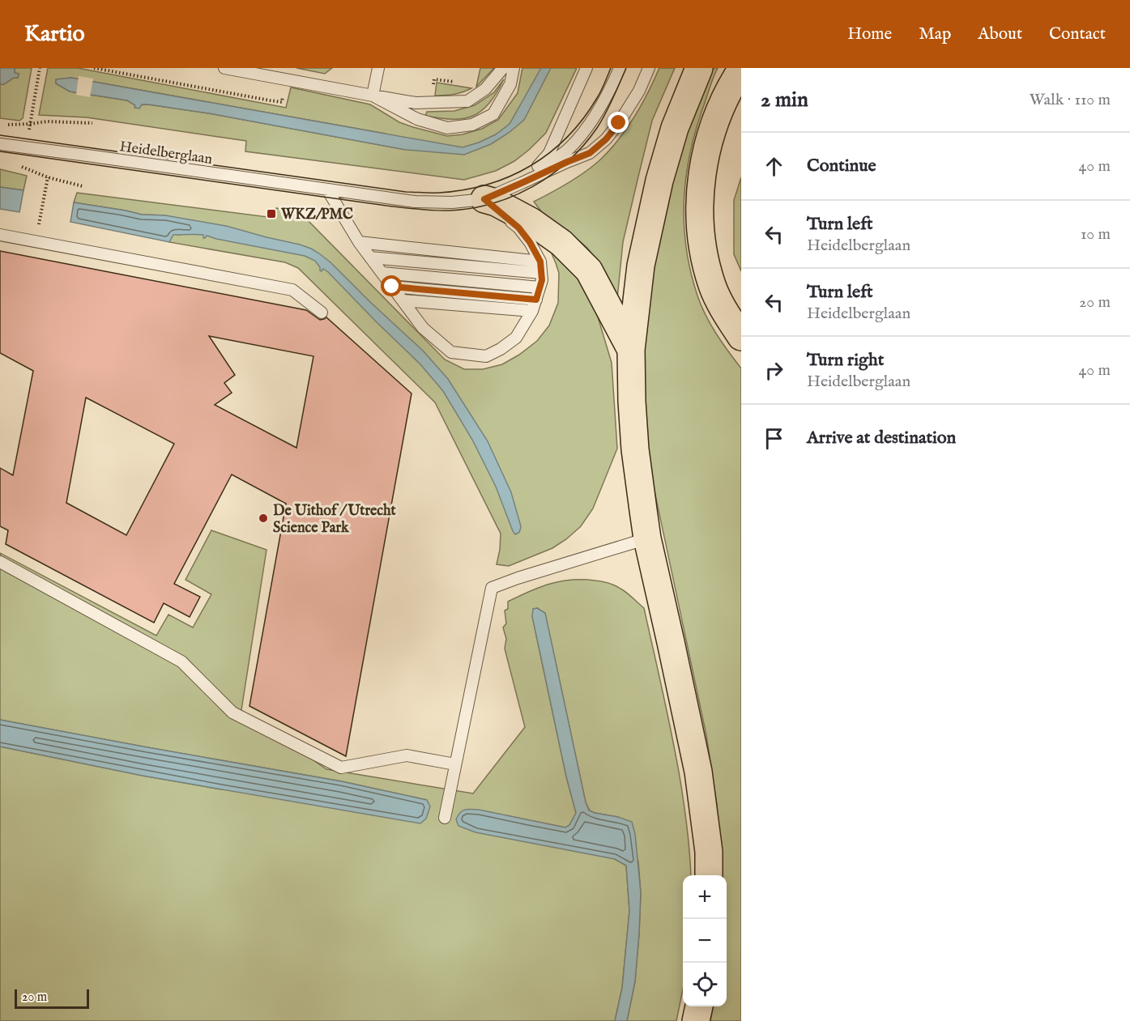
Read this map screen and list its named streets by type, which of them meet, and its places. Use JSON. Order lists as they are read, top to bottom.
{
  "streets": {
    "lane": ["Heidelberglaan"]
  },
  "places": {
    "transit": ["WKZ/PMC"],
    "other": ["De Uithof / Utrecht Science Park"]
  },
  "scale_bar": "20 m",
  "page": {
    "header": "Kartio",
    "nav": [
      "Home",
      "Map",
      "About",
      "Contact"
    ],
    "heading": ["2 min", "Walk · 110 m"],
    "list": [
      ["Continue", "40 m"],
      ["Turn left", "Heidelberglaan", "10 m"],
      ["Turn left", "Heidelberglaan", "20 m"],
      ["Turn right", "Heidelberglaan", "40 m"],
      "Arrive at destination"
    ],
    "map_buttons": ["+", "−"],
    "scale": "20 m"
  }
}
